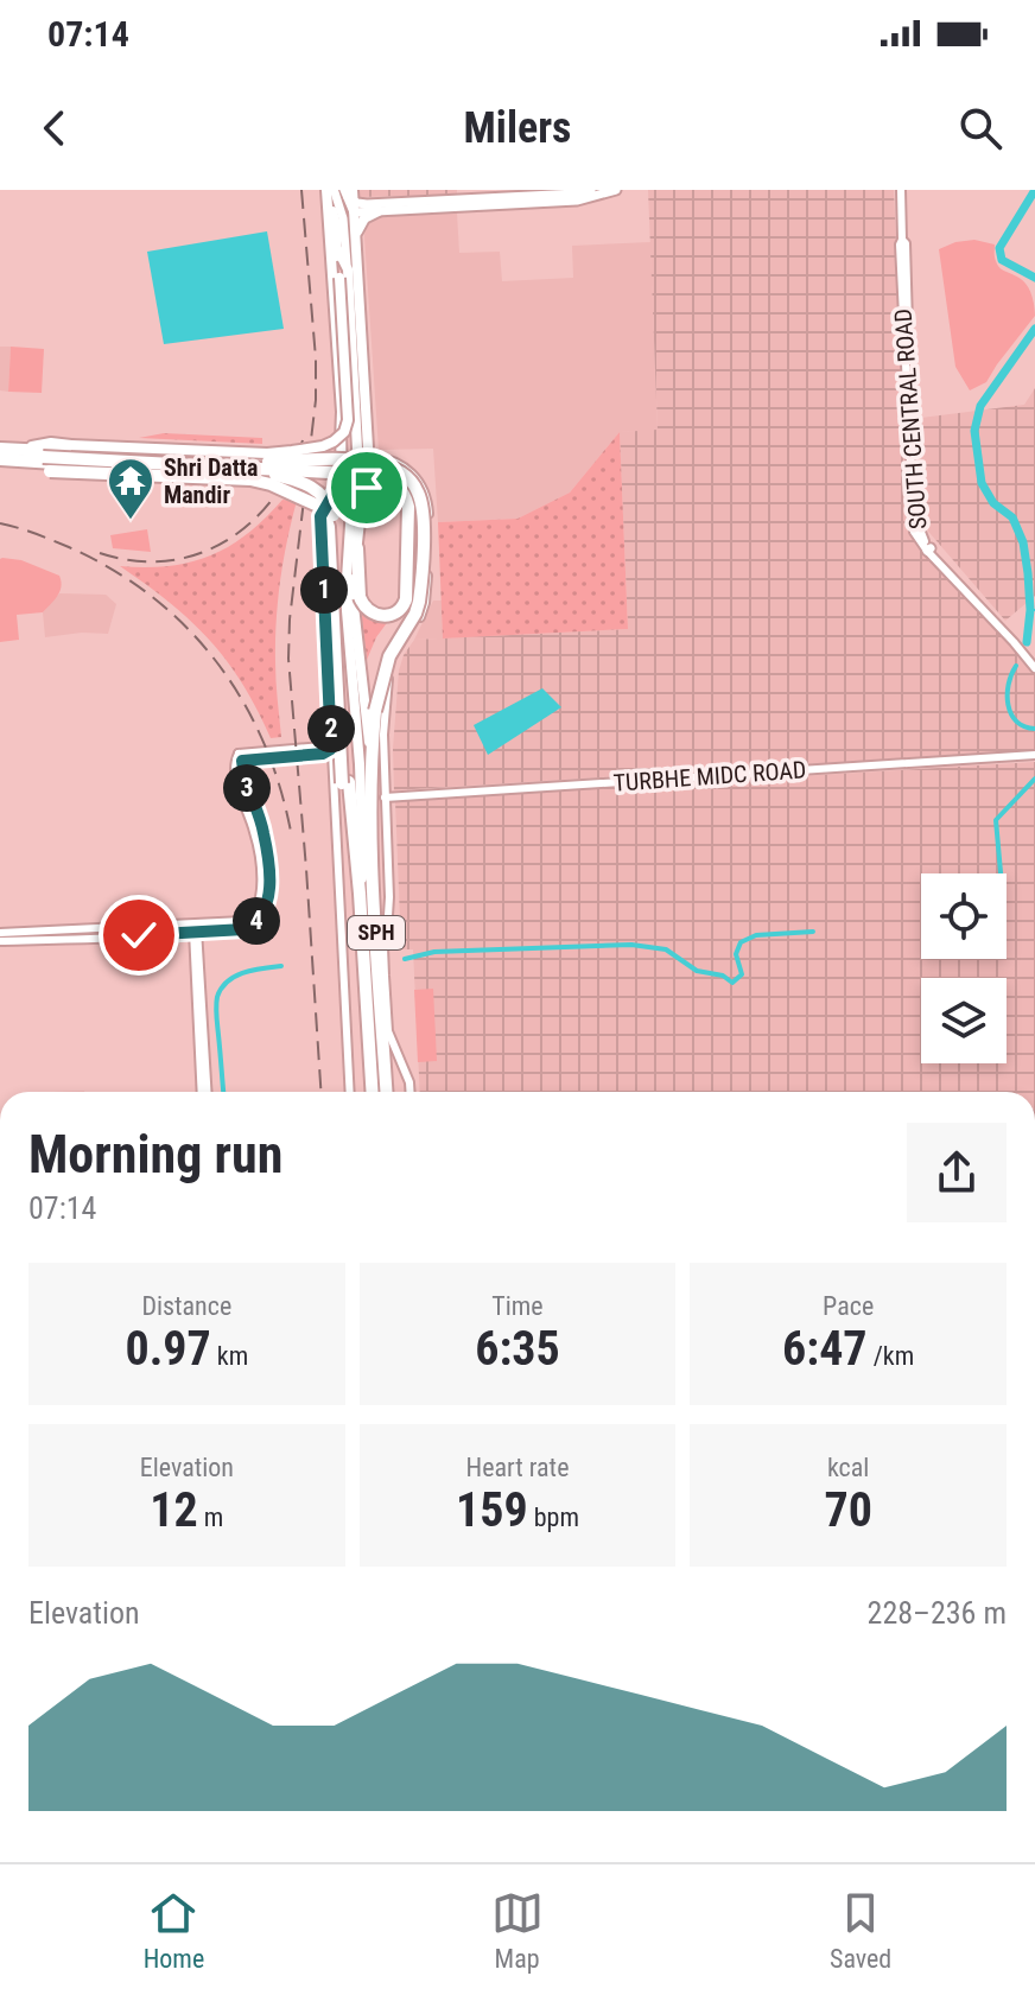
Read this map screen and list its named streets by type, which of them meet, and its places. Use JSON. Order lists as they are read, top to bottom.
{
  "streets": {
    "highway": ["SPH"],
    "street": ["SOUTH CENTRAL ROAD", "TURBHE MIDC ROAD"]
  },
  "places": {
    "temple": ["Shri Datta Mandir"]
  },
  "page": {
    "status": "07:14",
    "header": "Milers",
    "pins": [
      "1",
      "2",
      "3",
      "4"
    ],
    "heading": ["Morning run", "07:14"],
    "stats": [
      ["Distance", "0.97 km"],
      ["Time", "6:35"],
      ["Pace", "6:47 /km"],
      ["Elevation", "12 m"],
      ["Heart rate", "159 bpm"],
      ["kcal", "70"]
    ],
    "chart": ["Elevation", "228–236 m"],
    "tabs": ["Home", "Map", "Saved"]
  }
}
